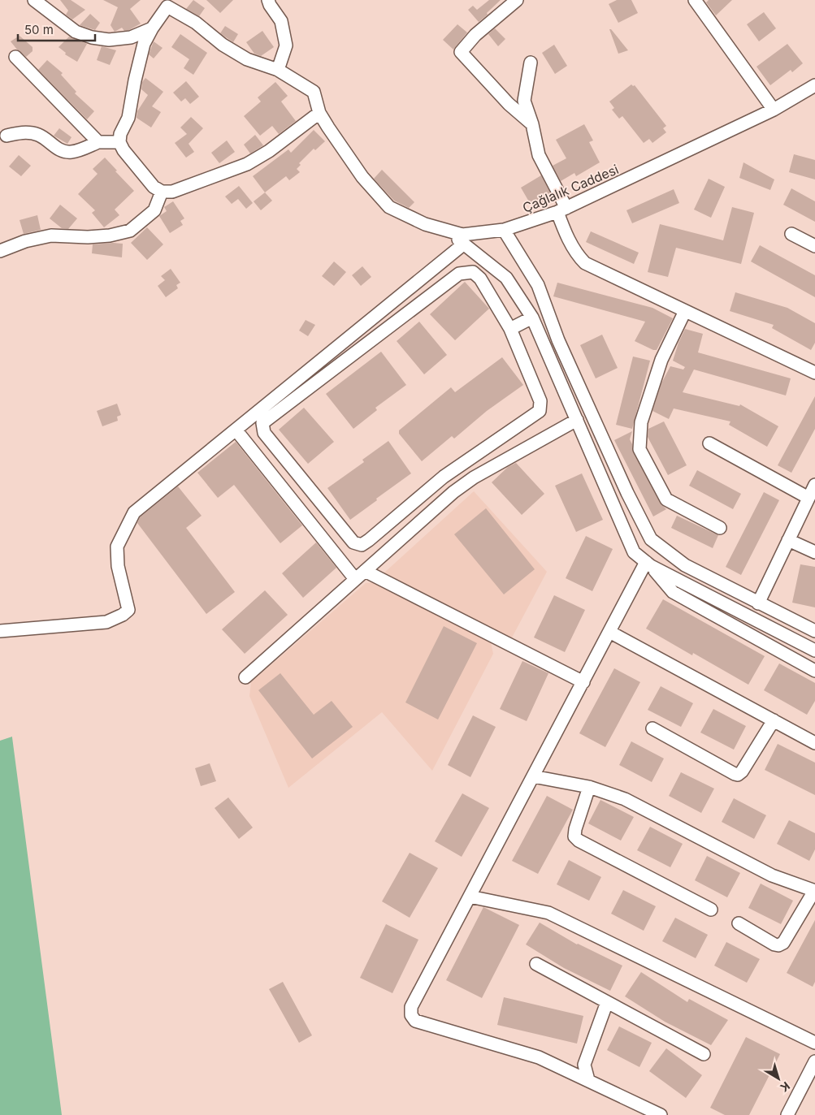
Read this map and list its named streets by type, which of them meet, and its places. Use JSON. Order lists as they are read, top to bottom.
{
  "streets": {
    "street": ["Çağlalık Caddesi"]
  },
  "scale_bar": "50 m",
  "north": "bottom right"
}
